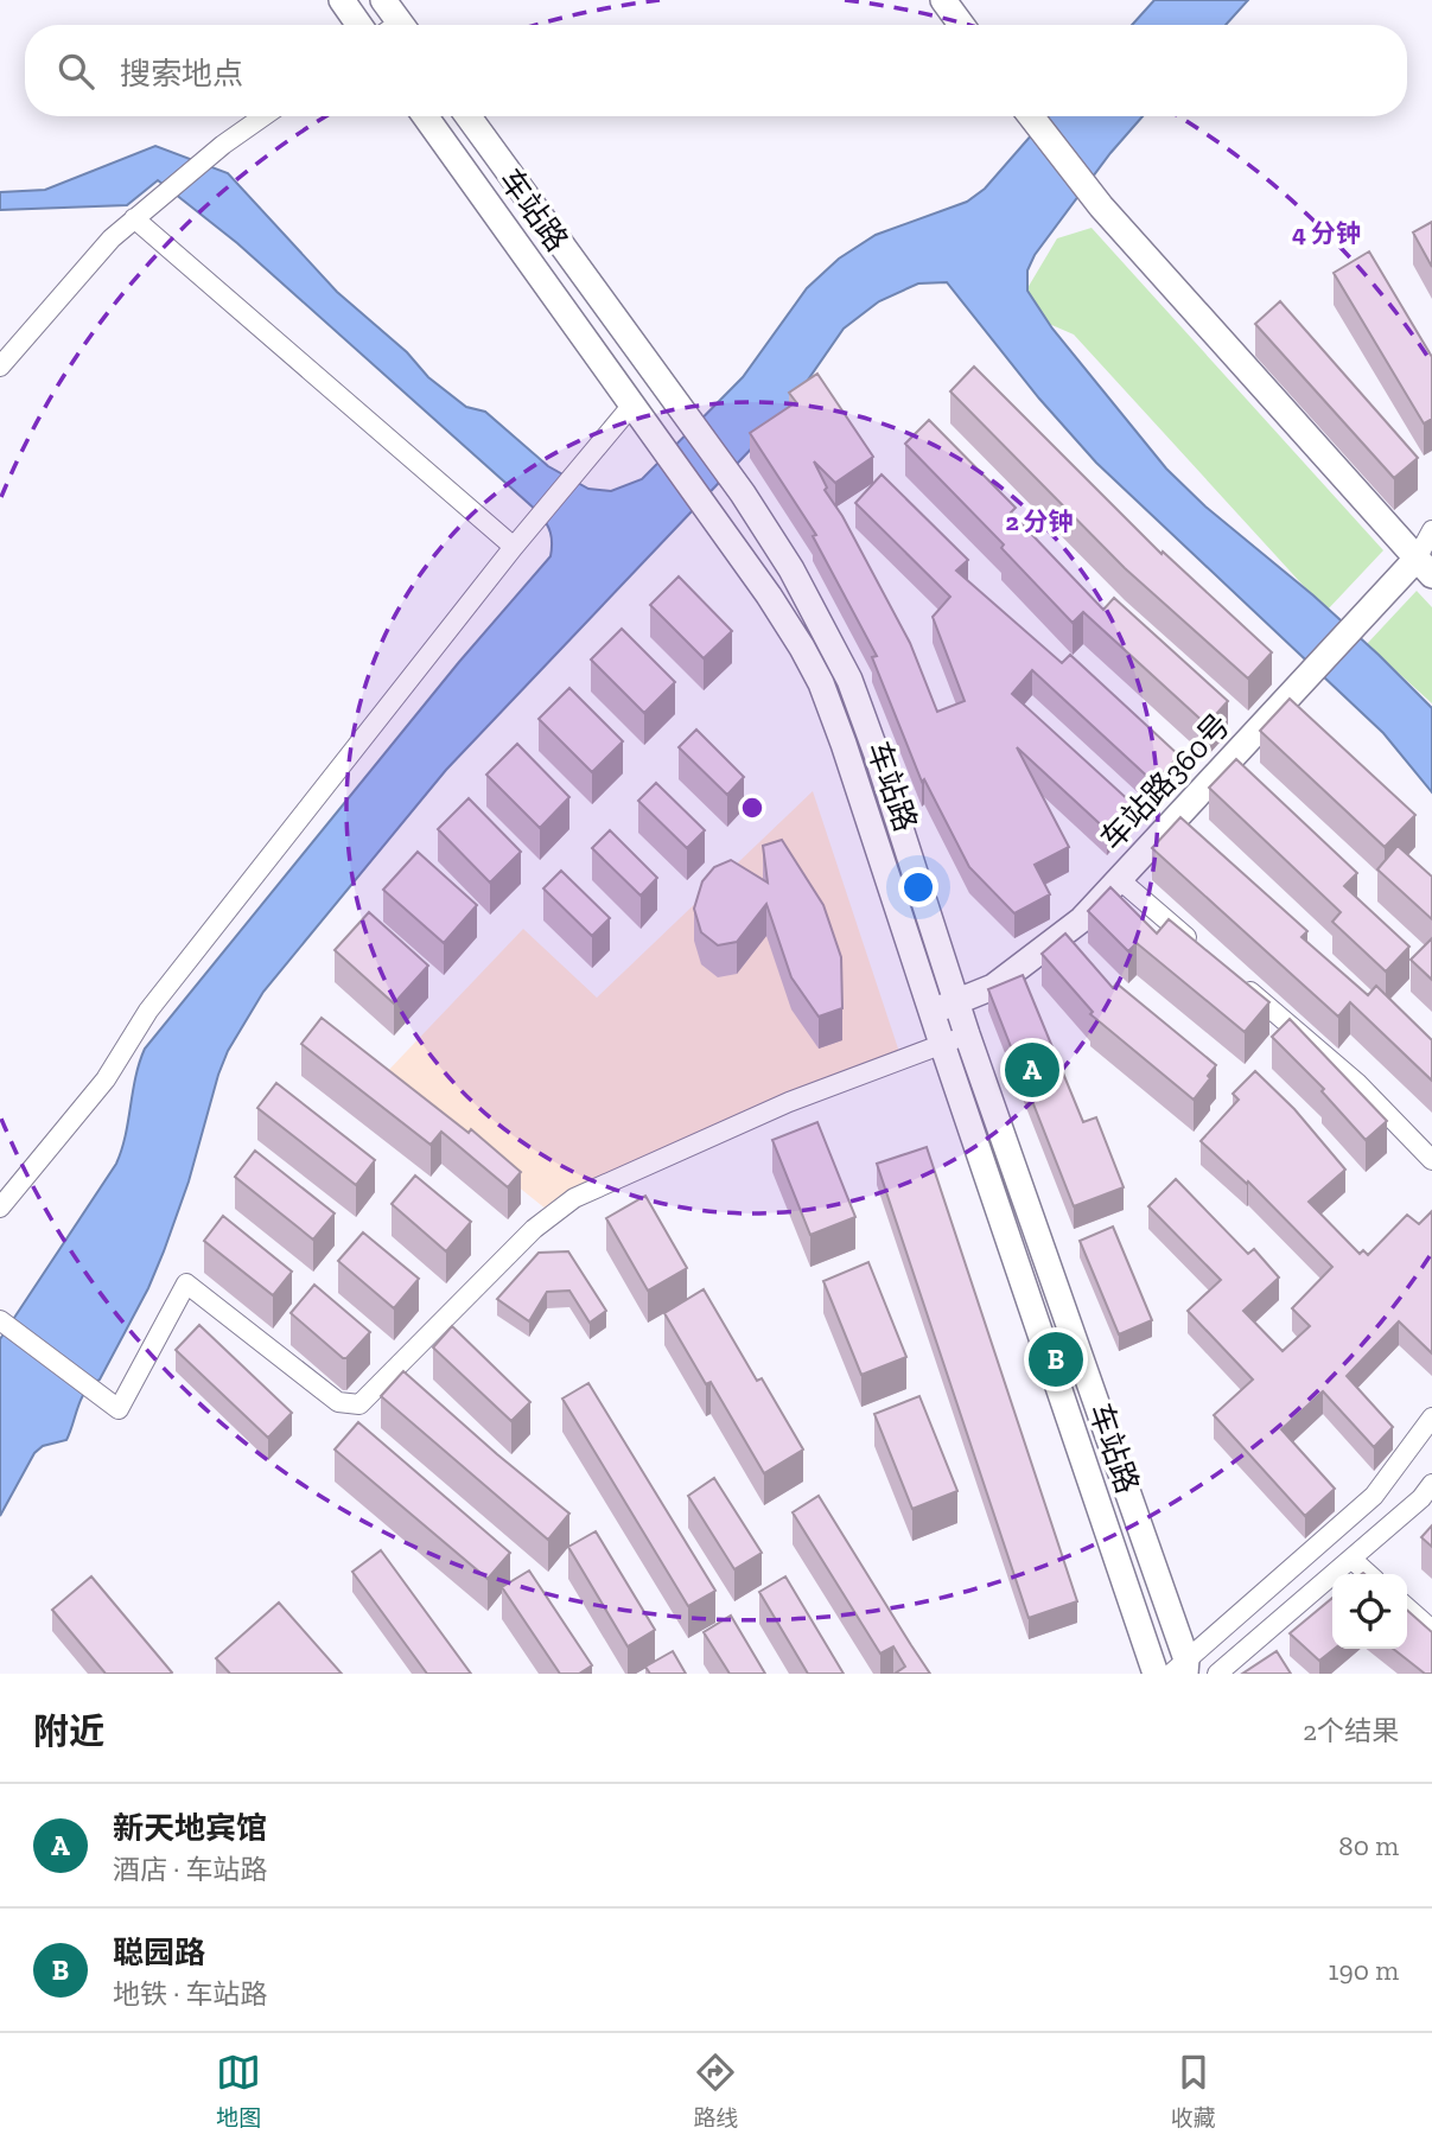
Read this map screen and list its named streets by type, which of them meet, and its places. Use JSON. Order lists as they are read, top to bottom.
{
  "streets": {
    "main road": ["车站路", "车站路360号"]
  },
  "crossings": [
    ["车站路", "车站路360号"]
  ],
  "page": {
    "search": "搜索地点",
    "pins": ["A", "B"],
    "heading": ["附近", "2个结果"],
    "list": [
      {
        "mark": "A",
        "name": "新天地宾馆",
        "note": "酒店 · 车站路",
        "value": "80 m"
      },
      {
        "mark": "B",
        "name": "聪园路",
        "note": "地铁 · 车站路",
        "value": "190 m"
      }
    ],
    "nav": ["地图", "路线", "收藏"]
  },
  "rings": ["4 分钟", "2 分钟"]
}
